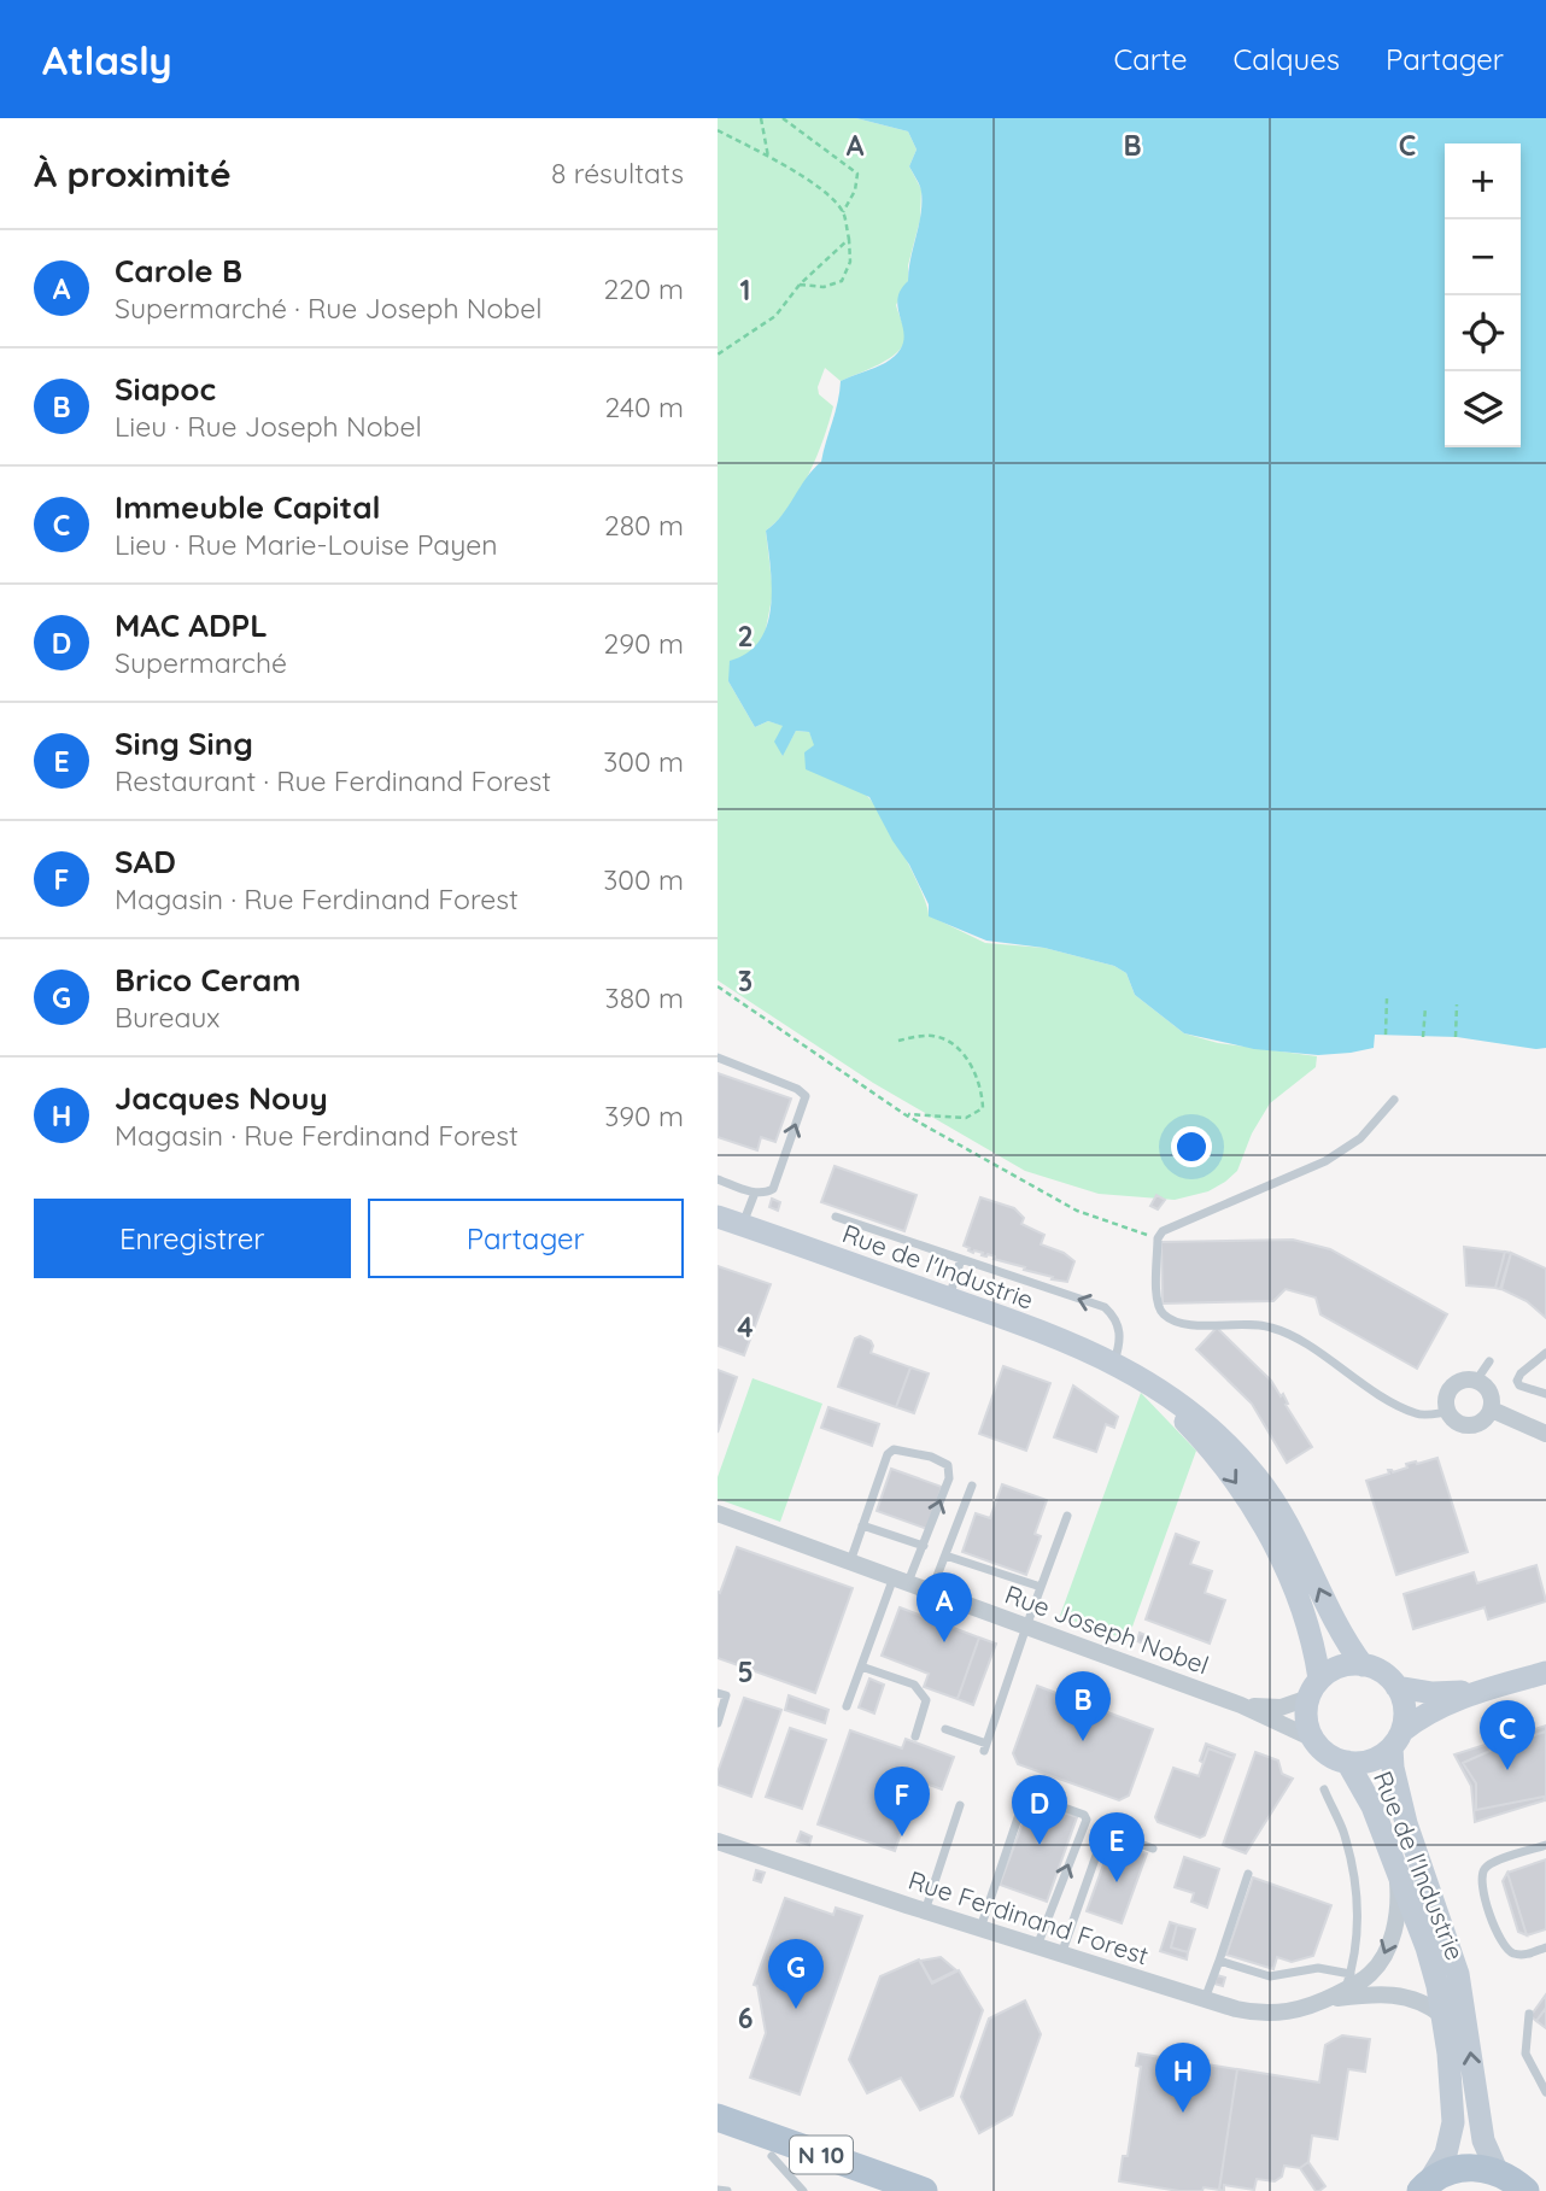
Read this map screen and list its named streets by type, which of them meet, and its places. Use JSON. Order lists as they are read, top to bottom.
{
  "streets": {
    "main road": ["Rue de l'Industrie", "N 10"],
    "street": ["Rue Joseph Nobel", "Rue Ferdinand Forest"]
  },
  "crossings": [
    ["Rue de l'Industrie", "Rue Joseph Nobel"],
    ["Rue de l'Industrie", "Rue Ferdinand Forest"]
  ],
  "page": {
    "header": "Atlasly",
    "nav": ["Carte", "Calques", "Partager"],
    "heading": ["À proximité", "8 résultats"],
    "map_buttons": ["+", "−"],
    "list": [
      {
        "mark": "A",
        "name": "Carole B",
        "note": "Supermarché · Rue Joseph Nobel",
        "value": "220 m"
      },
      {
        "mark": "B",
        "name": "Siapoc",
        "note": "Lieu · Rue Joseph Nobel",
        "value": "240 m"
      },
      {
        "mark": "C",
        "name": "Immeuble Capital",
        "note": "Lieu · Rue Marie-Louise Payen",
        "value": "280 m"
      },
      {
        "mark": "D",
        "name": "MAC ADPL",
        "note": "Supermarché",
        "value": "290 m"
      },
      {
        "mark": "E",
        "name": "Sing Sing",
        "note": "Restaurant · Rue Ferdinand Forest",
        "value": "300 m"
      },
      {
        "mark": "F",
        "name": "SAD",
        "note": "Magasin · Rue Ferdinand Forest",
        "value": "300 m"
      },
      {
        "mark": "G",
        "name": "Brico Ceram",
        "note": "Bureaux",
        "value": "380 m"
      },
      {
        "mark": "H",
        "name": "Jacques Nouy",
        "note": "Magasin · Rue Ferdinand Forest",
        "value": "390 m"
      }
    ],
    "buttons": ["Enregistrer", "Partager"],
    "pins": [
      "A",
      "B",
      "C",
      "F",
      "D",
      "E",
      "G",
      "H"
    ]
  },
  "grid": {
    "columns": ["A", "B", "C"],
    "rows": [
      "1",
      "2",
      "3",
      "4",
      "5",
      "6"
    ]
  }
}
